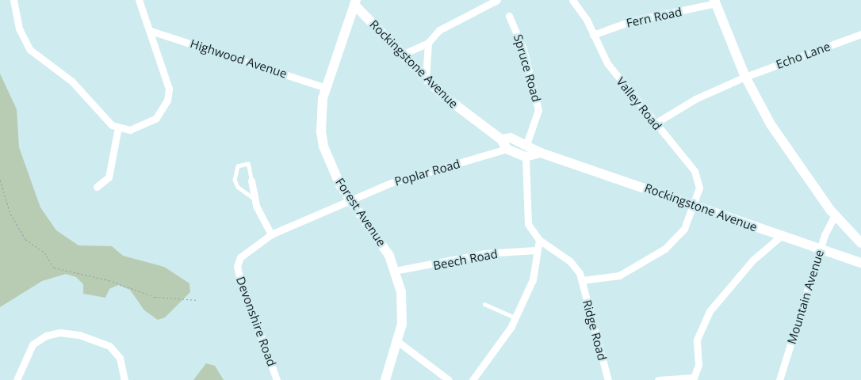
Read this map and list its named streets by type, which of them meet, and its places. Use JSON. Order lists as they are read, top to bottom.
{
  "streets": {
    "street": [
      "Fern Road",
      "Echo Lane",
      "Highwood Avenue",
      "Rockingstone Avenue",
      "Spruce Road",
      "Valley Road",
      "Poplar Road",
      "Forest Avenue",
      "Beech Road",
      "Mountain Avenue",
      "Devonshire Road",
      "Ridge Road"
    ]
  },
  "crossings": [
    ["Fern Road", "Valley Road"],
    ["Echo Lane", "Valley Road"],
    ["Highwood Avenue", "Forest Avenue"],
    ["Rockingstone Avenue", "Spruce Road"],
    ["Rockingstone Avenue", "Valley Road"],
    ["Rockingstone Avenue", "Poplar Road"],
    ["Rockingstone Avenue", "Forest Avenue"],
    ["Rockingstone Avenue", "Mountain Avenue"],
    ["Valley Road", "Ridge Road"],
    ["Poplar Road", "Forest Avenue"],
    ["Poplar Road", "Devonshire Road"],
    ["Forest Avenue", "Beech Road"]
  ]
}
